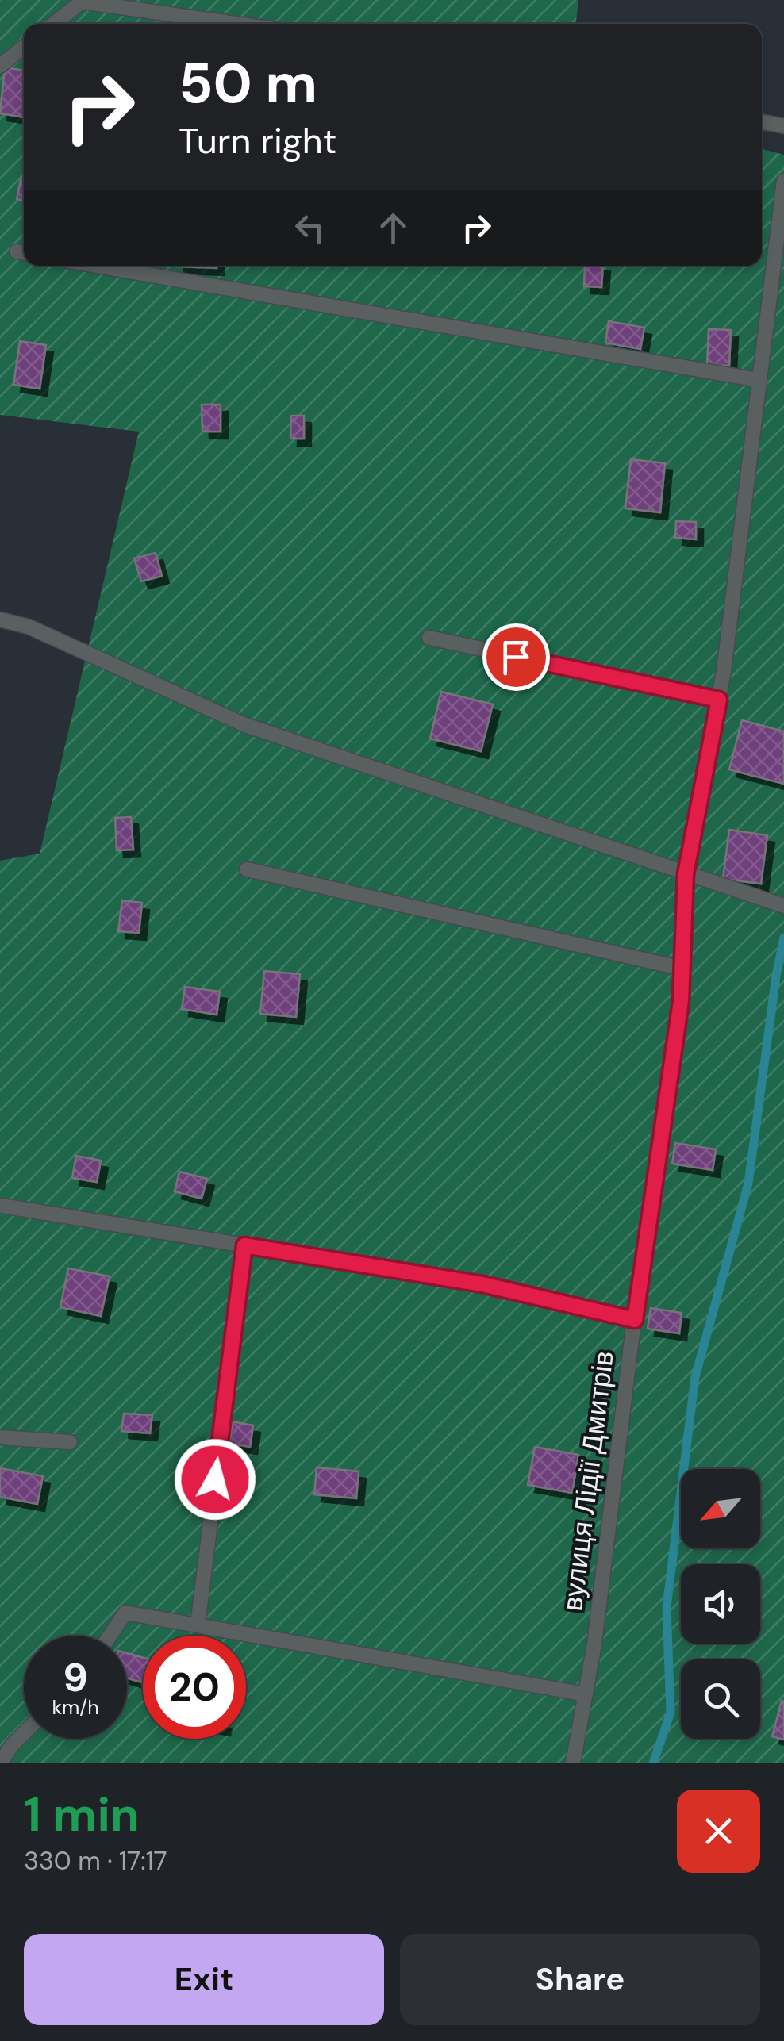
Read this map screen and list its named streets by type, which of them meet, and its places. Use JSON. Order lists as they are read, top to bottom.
{
  "streets": {
    "lane": ["вулиця Лідії Дмитрів"]
  },
  "north": "bottom left",
  "page": {
    "turn": ["50 m", "Turn right"],
    "speed": "9 km/h",
    "limit": "20",
    "heading": ["1 min", "330 m · 17:17"],
    "buttons": ["Exit", "Share"]
  }
}
